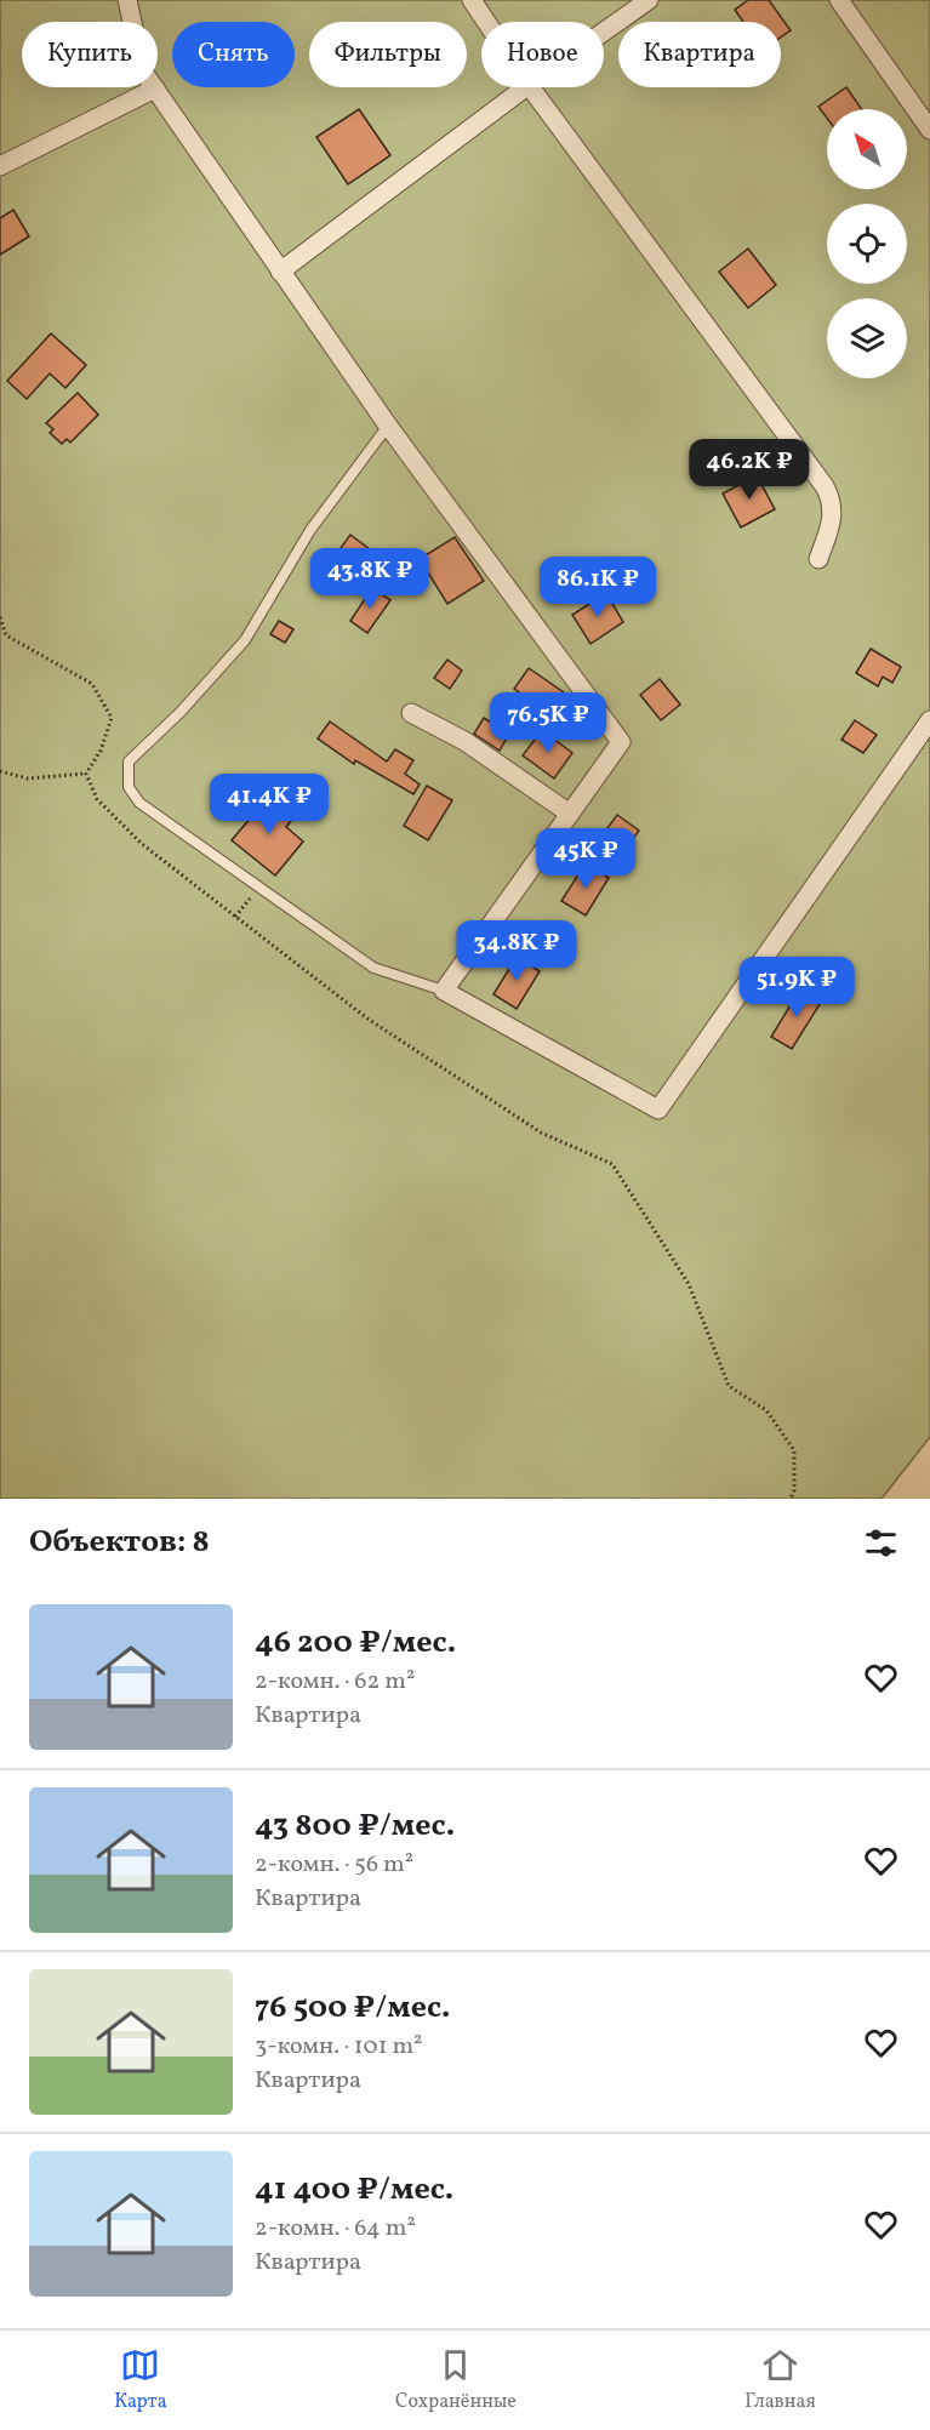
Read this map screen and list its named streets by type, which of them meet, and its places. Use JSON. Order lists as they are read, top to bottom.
{
  "north": "top left",
  "page": {
    "chip": [
      "Купить",
      "Снять",
      "Фильтры",
      "Новое",
      "Квартира"
    ],
    "price": [
      "46.2K ₽",
      "43.8K ₽",
      "86.1K ₽",
      "76.5K ₽",
      "41.4K ₽",
      "45K ₽",
      "34.8K ₽",
      "51.9K ₽"
    ],
    "heading": "Объектов: 8",
    "list": [
      {
        "name": "46 200 ₽/мес.",
        "note": "2-комн. · 62 m² · Квартира"
      },
      {
        "name": "43 800 ₽/мес.",
        "note": "2-комн. · 56 m² · Квартира"
      },
      {
        "name": "76 500 ₽/мес.",
        "note": "3-комн. · 101 m² · Квартира"
      },
      {
        "name": "41 400 ₽/мес.",
        "note": "2-комн. · 64 m² · Квартира"
      }
    ],
    "tabs": ["Карта", "Сохранённые", "Главная"]
  }
}
